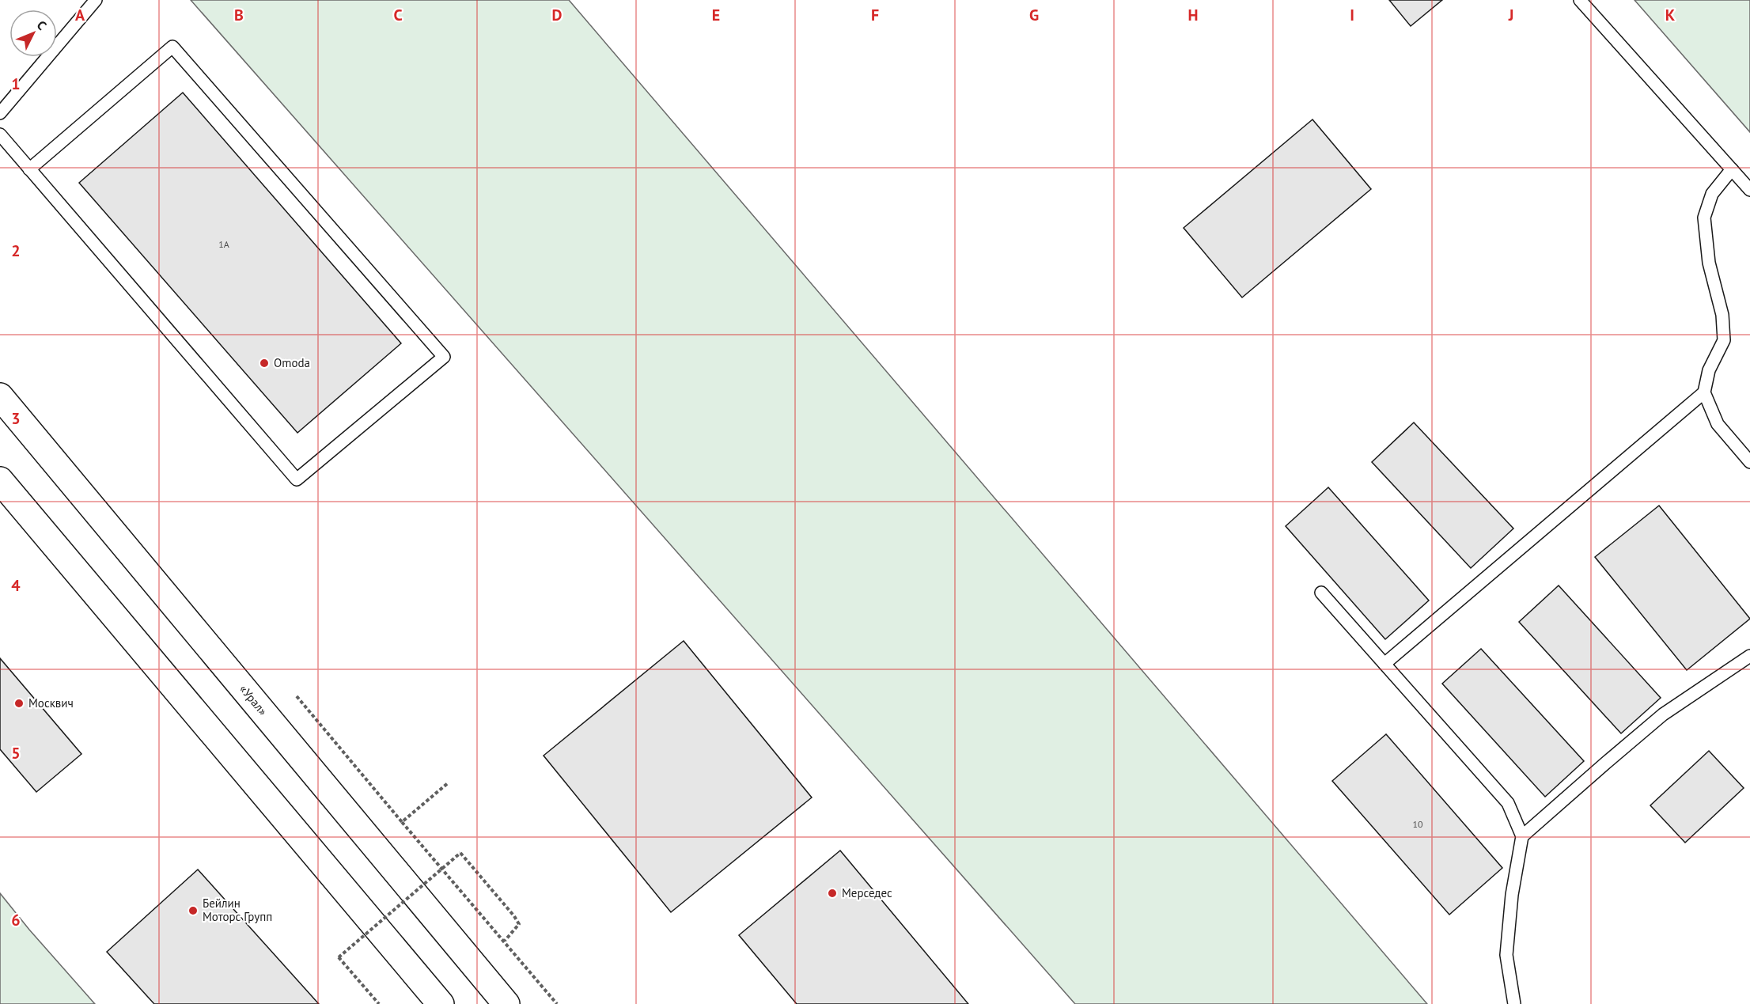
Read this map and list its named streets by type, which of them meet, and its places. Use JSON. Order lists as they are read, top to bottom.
{
  "streets": {
    "main road": ["«Урал»"]
  },
  "places": [
    "Omoda",
    "Москвич",
    "Мерседес",
    "Бейлин Моторс Групп"
  ],
  "house_numbers": ["1А", "10"],
  "north": "top right",
  "grid": {
    "columns": [
      "A",
      "B",
      "C",
      "D",
      "E",
      "F",
      "G",
      "H",
      "I",
      "J",
      "K"
    ],
    "rows": [
      "1",
      "2",
      "3",
      "4",
      "5",
      "6"
    ]
  }
}
